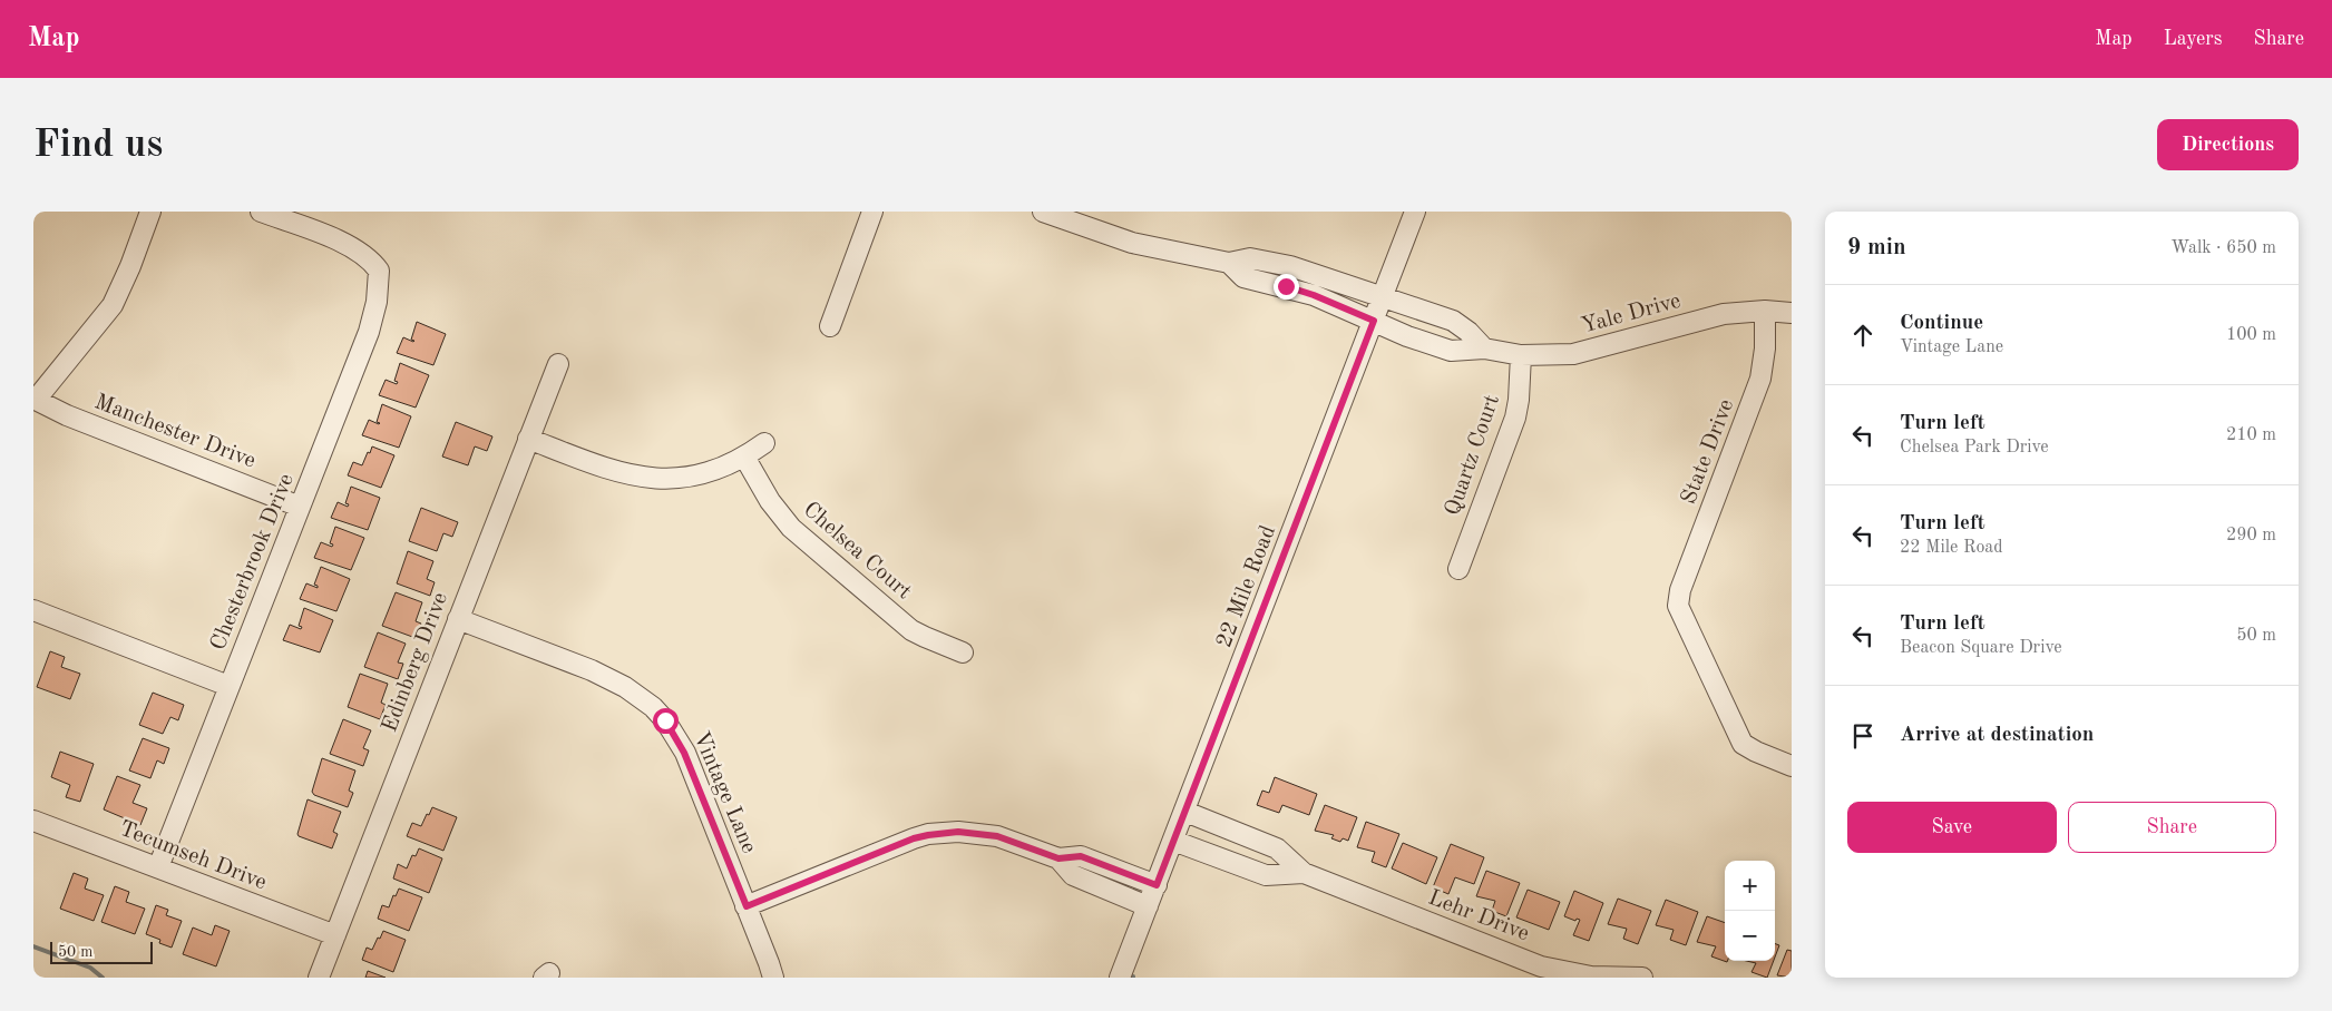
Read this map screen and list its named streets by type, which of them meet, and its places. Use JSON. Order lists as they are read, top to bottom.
{
  "streets": {
    "street": [
      "Yale Drive",
      "Manchester Drive",
      "State Drive",
      "Quartz Court",
      "Chelsea Court",
      "Chesterbrook Drive",
      "22 Mile Road",
      "Edinberg Drive",
      "Vintage Lane",
      "Tecumseh Drive",
      "Lehr Drive"
    ]
  },
  "crossings": [
    ["Yale Drive", "State Drive"],
    ["Yale Drive", "Quartz Court"],
    ["Yale Drive", "22 Mile Road"],
    ["Manchester Drive", "Chesterbrook Drive"],
    ["Chesterbrook Drive", "Tecumseh Drive"],
    ["22 Mile Road", "Lehr Drive"],
    ["Edinberg Drive", "Vintage Lane"],
    ["Edinberg Drive", "Tecumseh Drive"]
  ],
  "scale_bar": "50 m",
  "page": {
    "header": "Map",
    "nav": ["Map", "Layers", "Share"],
    "buttons": [
      "Directions",
      ["Save", "Share"]
    ],
    "title": "Find us",
    "heading": ["9 min", "Walk · 650 m"],
    "list": [
      ["Continue", "Vintage Lane", "100 m"],
      ["Turn left", "Chelsea Park Drive", "210 m"],
      ["Turn left", "22 Mile Road", "290 m"],
      ["Turn left", "Beacon Square Drive", "50 m"],
      "Arrive at destination"
    ],
    "map_buttons": ["+", "−"],
    "scale": "50 m"
  }
}
